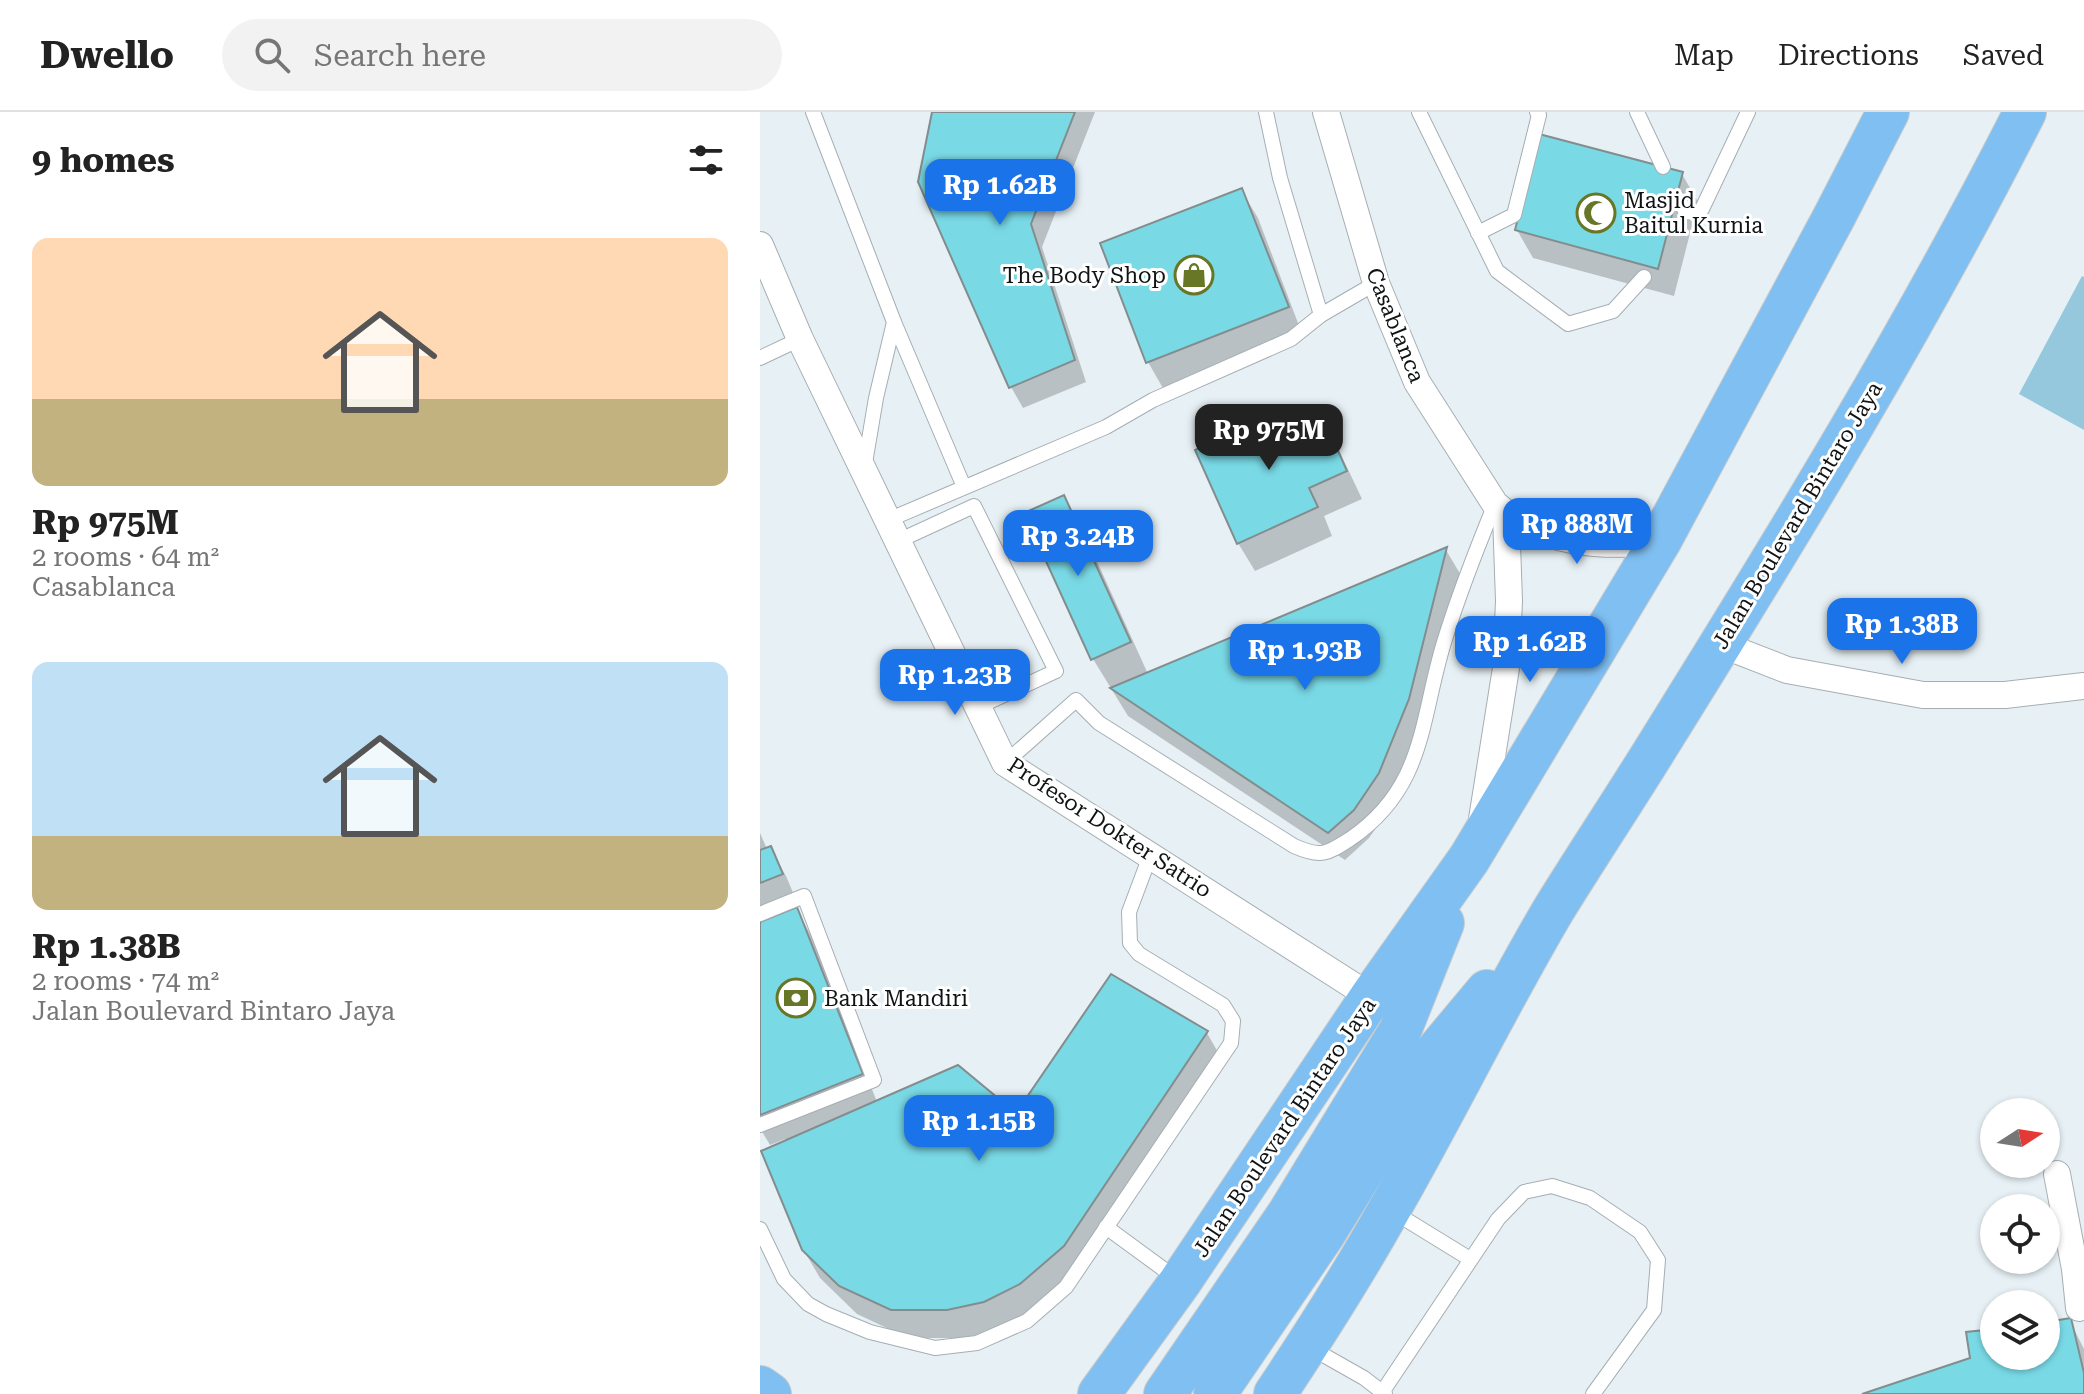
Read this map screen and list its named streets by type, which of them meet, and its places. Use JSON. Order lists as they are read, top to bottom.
{
  "streets": {
    "main road": ["Jalan Boulevard Bintaro Jaya"],
    "street": ["Casablanca", "Profesor Dokter Satrio"]
  },
  "crossings": [
    ["Jalan Boulevard Bintaro Jaya", "Profesor Dokter Satrio"]
  ],
  "places": {
    "mosque": ["Masjid Baitul Kurnia"],
    "shop": ["The Body Shop"],
    "bank": ["Bank Mandiri"]
  },
  "north": "right",
  "page": {
    "header": "Dwello",
    "search": "Search here",
    "nav": ["Map", "Directions", "Saved"],
    "heading": "9 homes",
    "price": [
      "Rp 1.62B",
      "Rp 975M",
      "Rp 888M",
      "Rp 3.24B",
      "Rp 1.38B",
      "Rp 1.62B",
      "Rp 1.93B",
      "Rp 1.23B",
      "Rp 1.15B"
    ],
    "list": [
      {
        "name": "Rp 975M",
        "note": "2 rooms · 64 m² · Casablanca"
      },
      {
        "name": "Rp 1.38B",
        "note": "2 rooms · 74 m² · Jalan Boulevard Bintaro Jaya"
      }
    ]
  }
}
